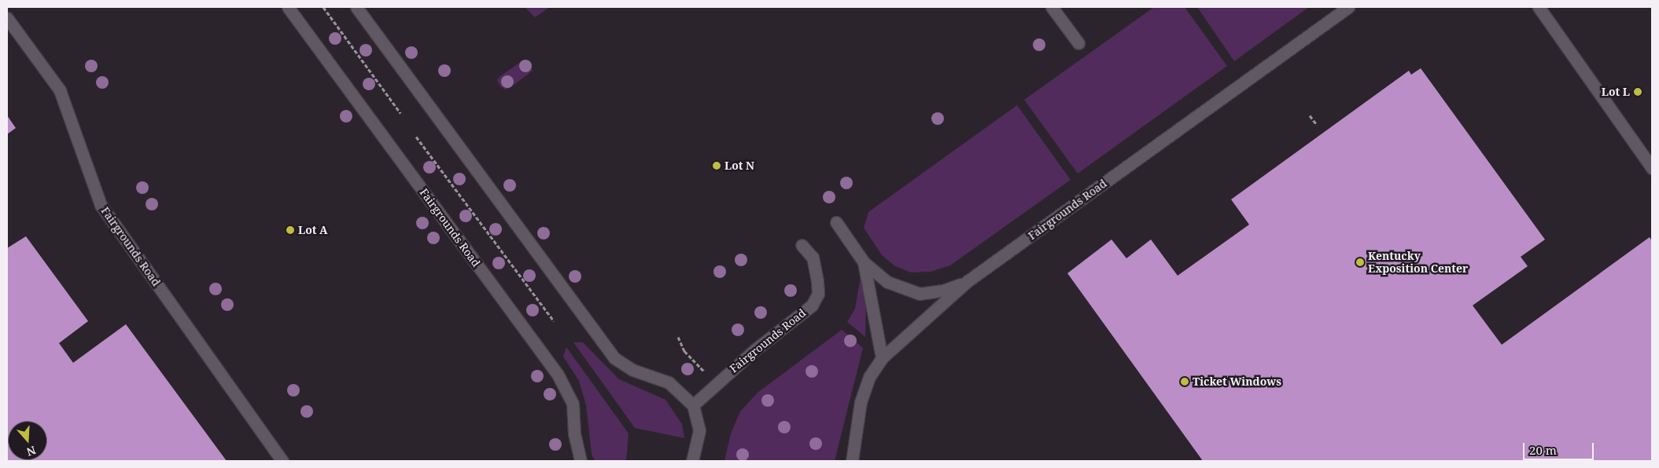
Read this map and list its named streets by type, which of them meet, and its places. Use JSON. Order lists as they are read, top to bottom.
{
  "streets": {
    "street": ["Fairgrounds Road"]
  },
  "places": [
    "Lot L",
    "Lot N",
    "Lot A",
    "Kentucky Exposition Center",
    "Ticket Windows"
  ],
  "scale_bar": "20 m",
  "north": "bottom"
}
